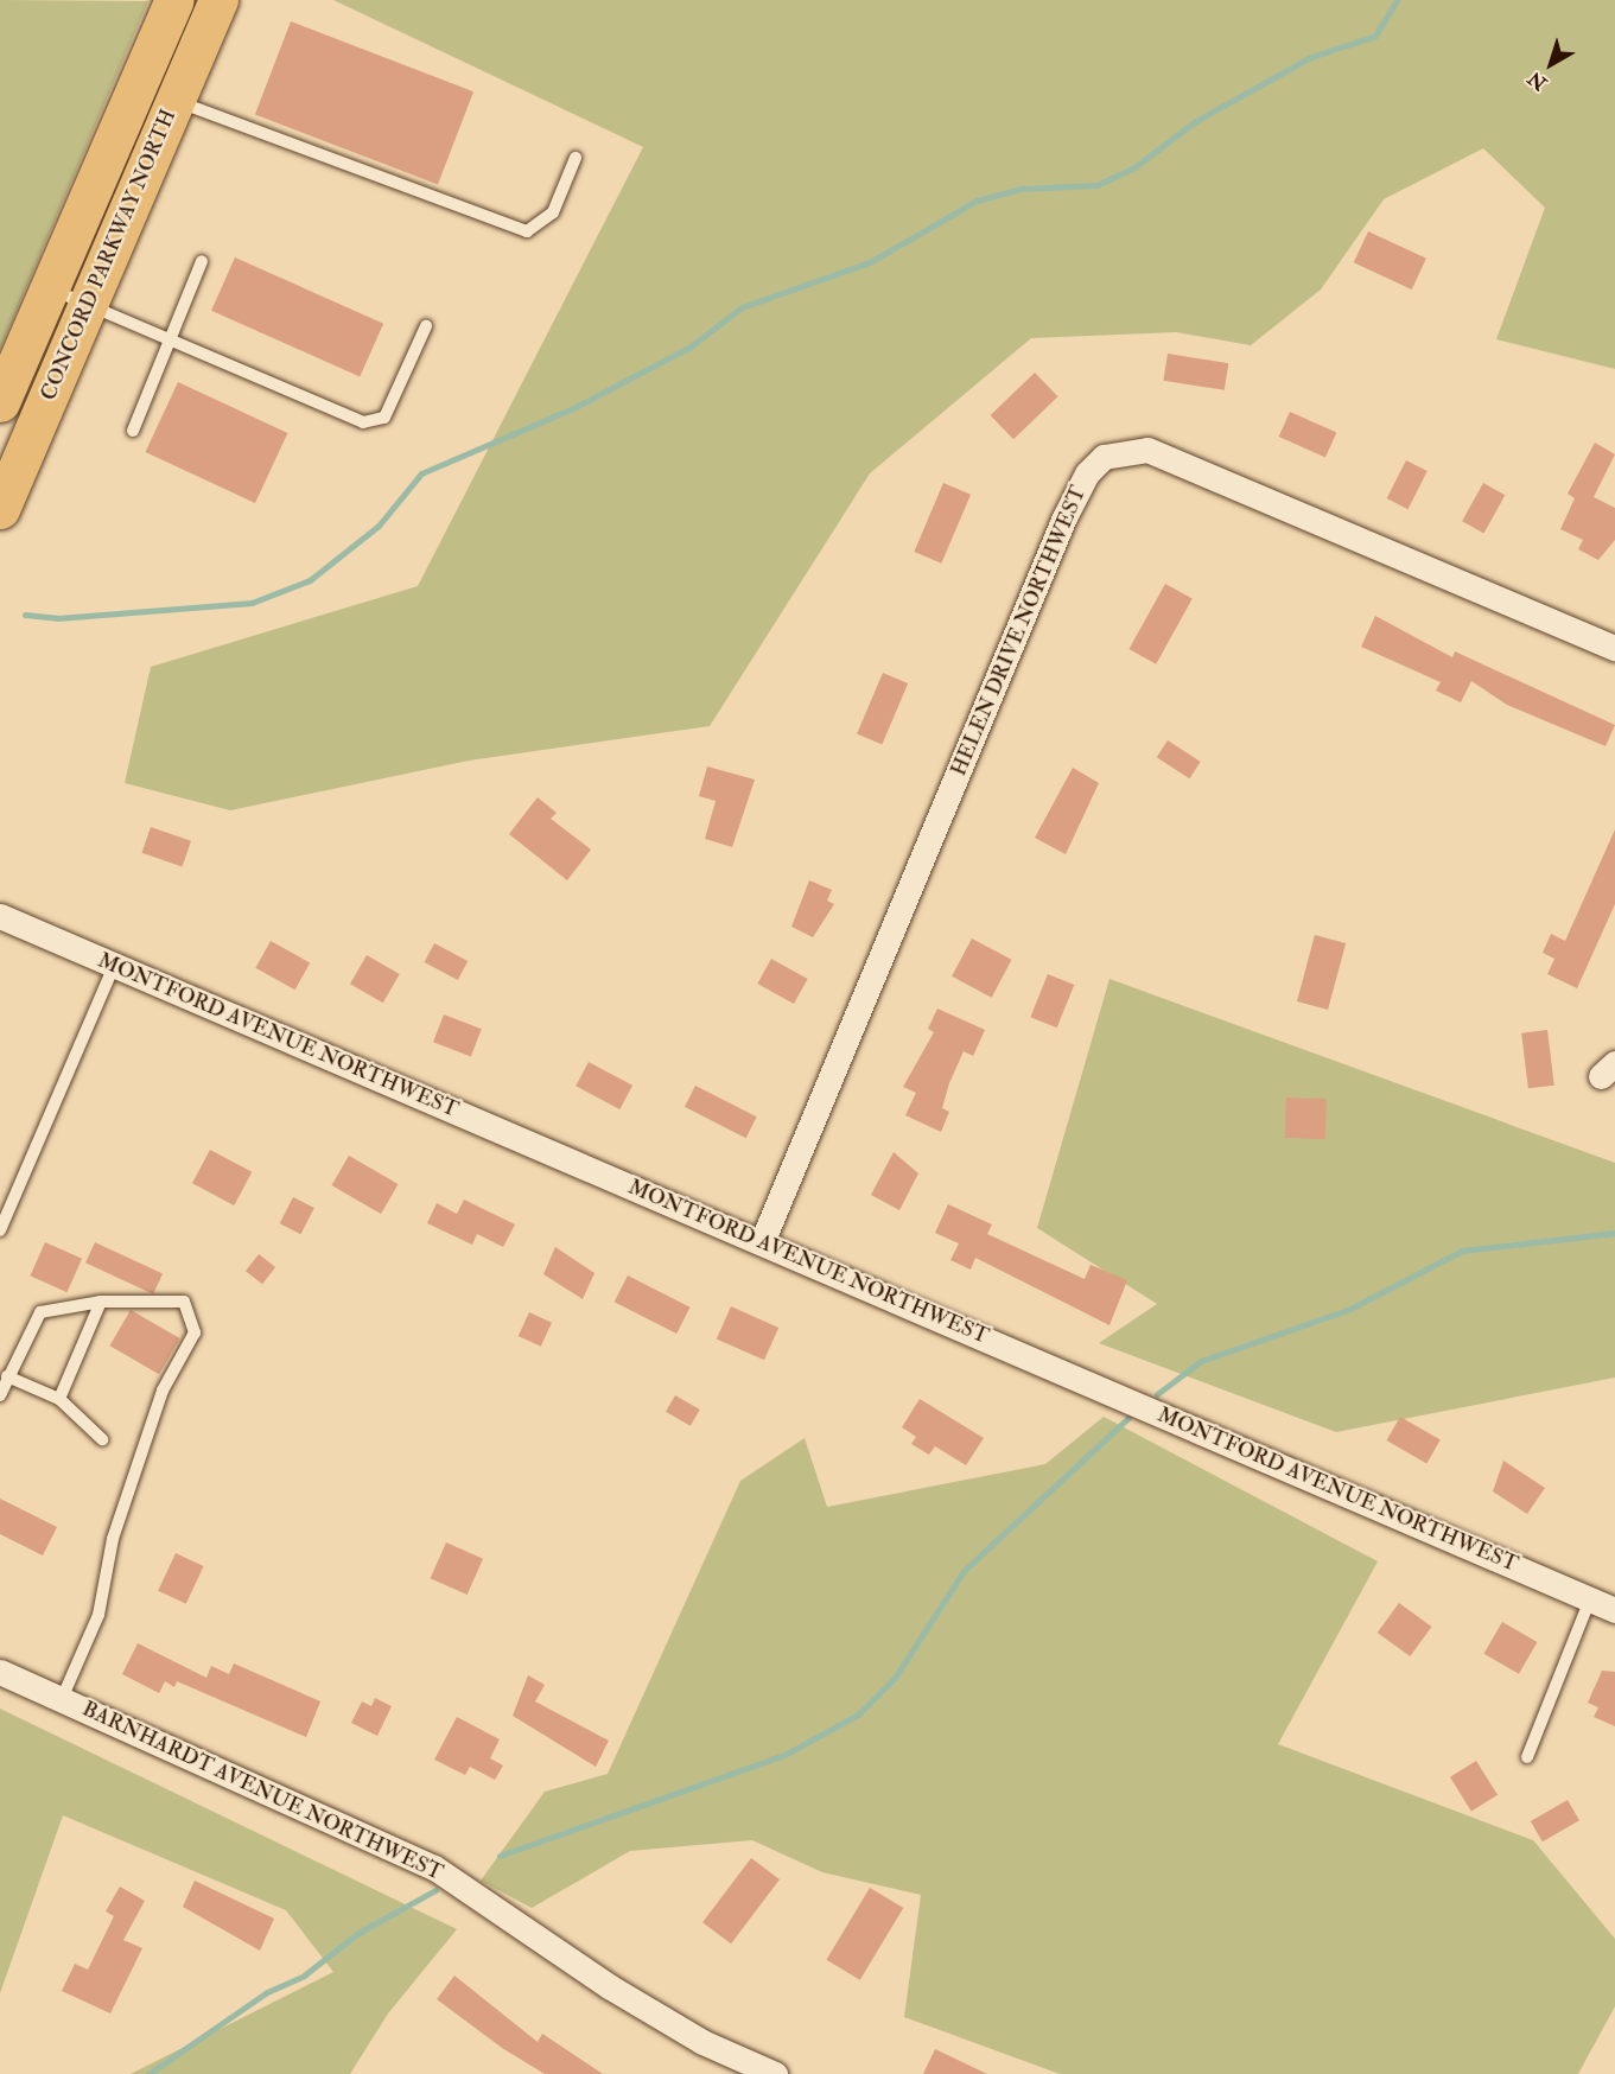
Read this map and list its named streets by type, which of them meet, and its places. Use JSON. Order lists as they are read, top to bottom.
{
  "streets": {
    "highway": ["CONCORD PARKWAY NORTH"],
    "street": ["HELEN DRIVE NORTHWEST", "MONTFORD AVENUE NORTHWEST", "BARNHARDT AVENUE NORTHWEST"]
  },
  "crossings": [
    ["HELEN DRIVE NORTHWEST", "MONTFORD AVENUE NORTHWEST"]
  ],
  "north": "bottom left"
}
